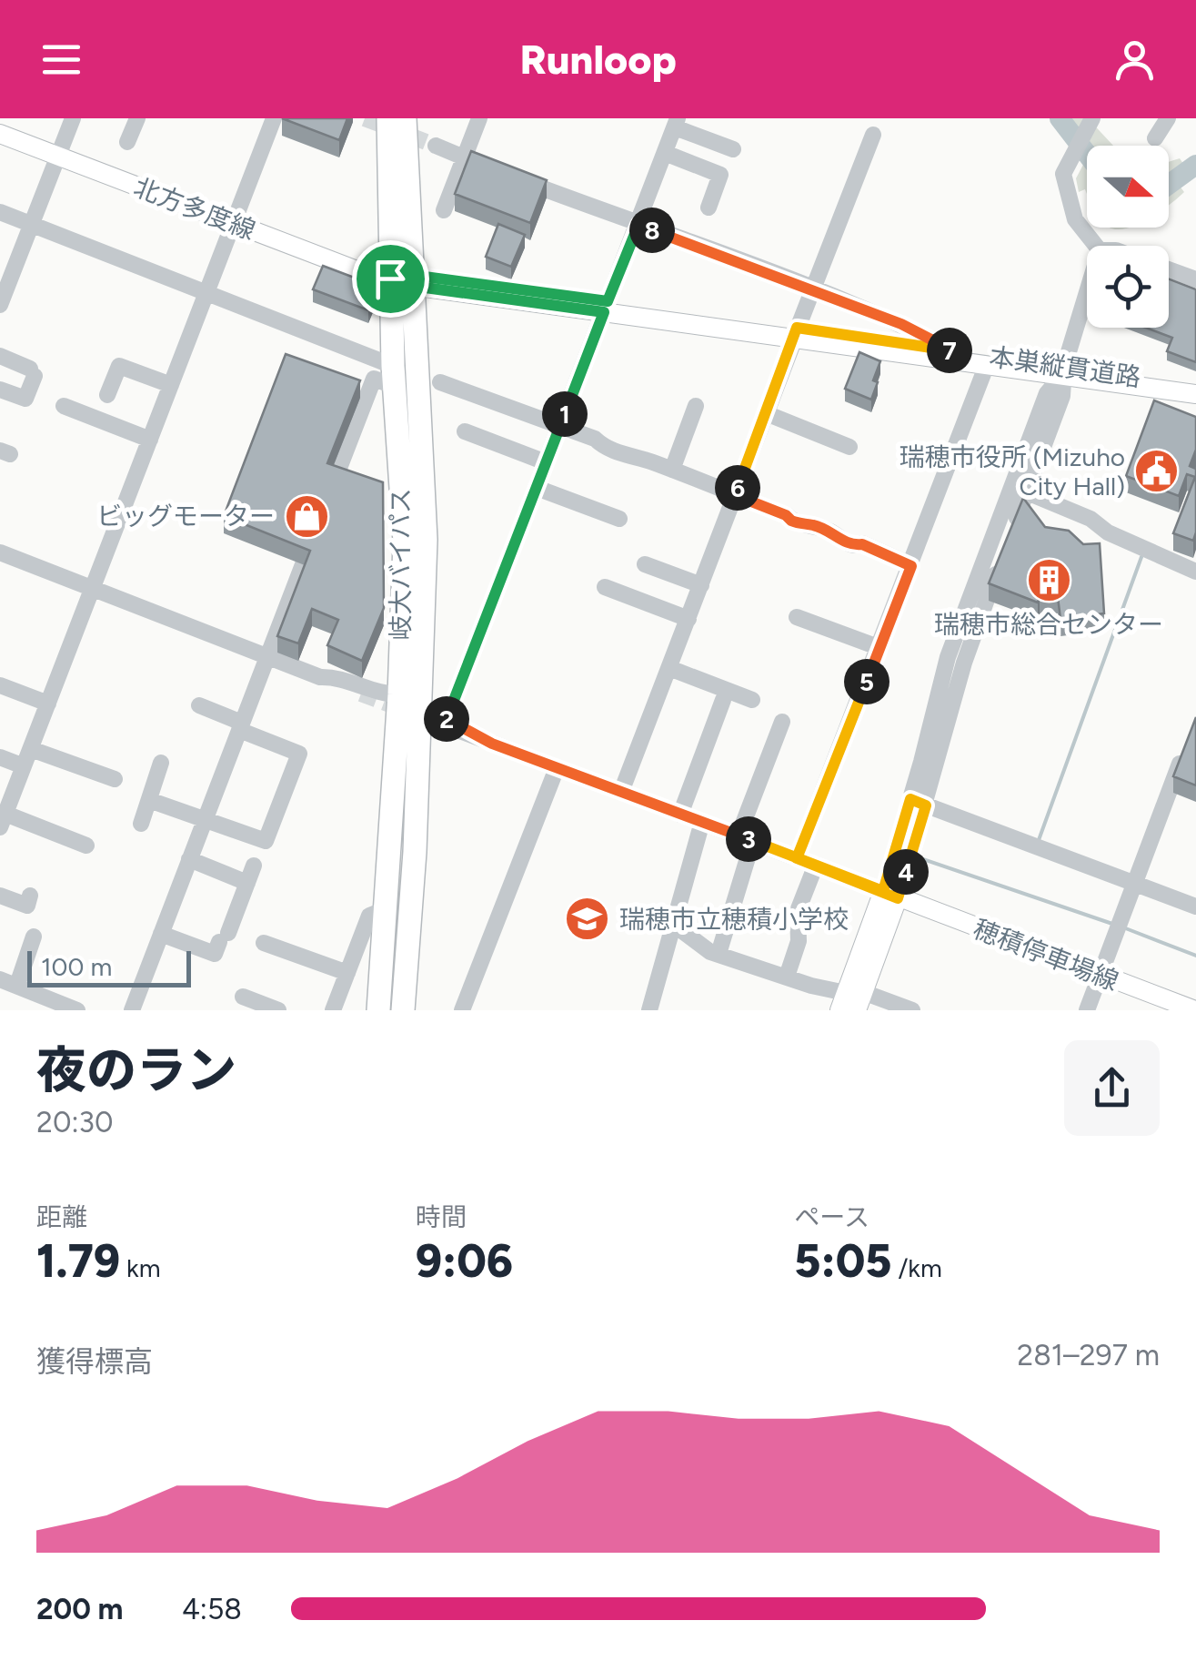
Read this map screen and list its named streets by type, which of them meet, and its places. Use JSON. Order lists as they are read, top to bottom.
{
  "streets": {
    "highway": ["岐大バイパス"],
    "main road": ["北方多度線", "本巣縦貫道路", "穂積停車場線"]
  },
  "crossings": [
    ["北方多度線", "本巣縦貫道路"],
    ["北方多度線", "岐大バイパス"],
    ["本巣縦貫道路", "岐大バイパス"]
  ],
  "places": {
    "public building": ["瑞穂市役所 (Mizuho City Hall)"],
    "shop": ["ビッグモーター"],
    "building": ["瑞穂市総合センター"],
    "school or university": ["瑞穂市立穂積小学校"]
  },
  "scale_bar": "100 m",
  "north": "right",
  "page": {
    "header": "Runloop",
    "pins": [
      "8",
      "7",
      "1",
      "6",
      "5",
      "2",
      "3",
      "4"
    ],
    "scale": "100 m",
    "heading": ["夜のラン", "20:30"],
    "stats": [
      ["距離", "1.79 km"],
      ["時間", "9:06"],
      ["ペース", "5:05 /km"]
    ],
    "chart": ["獲得標高", "281–297 m"],
    "list": [
      {
        "name": "200 m",
        "note": "4:58"
      }
    ]
  }
}
